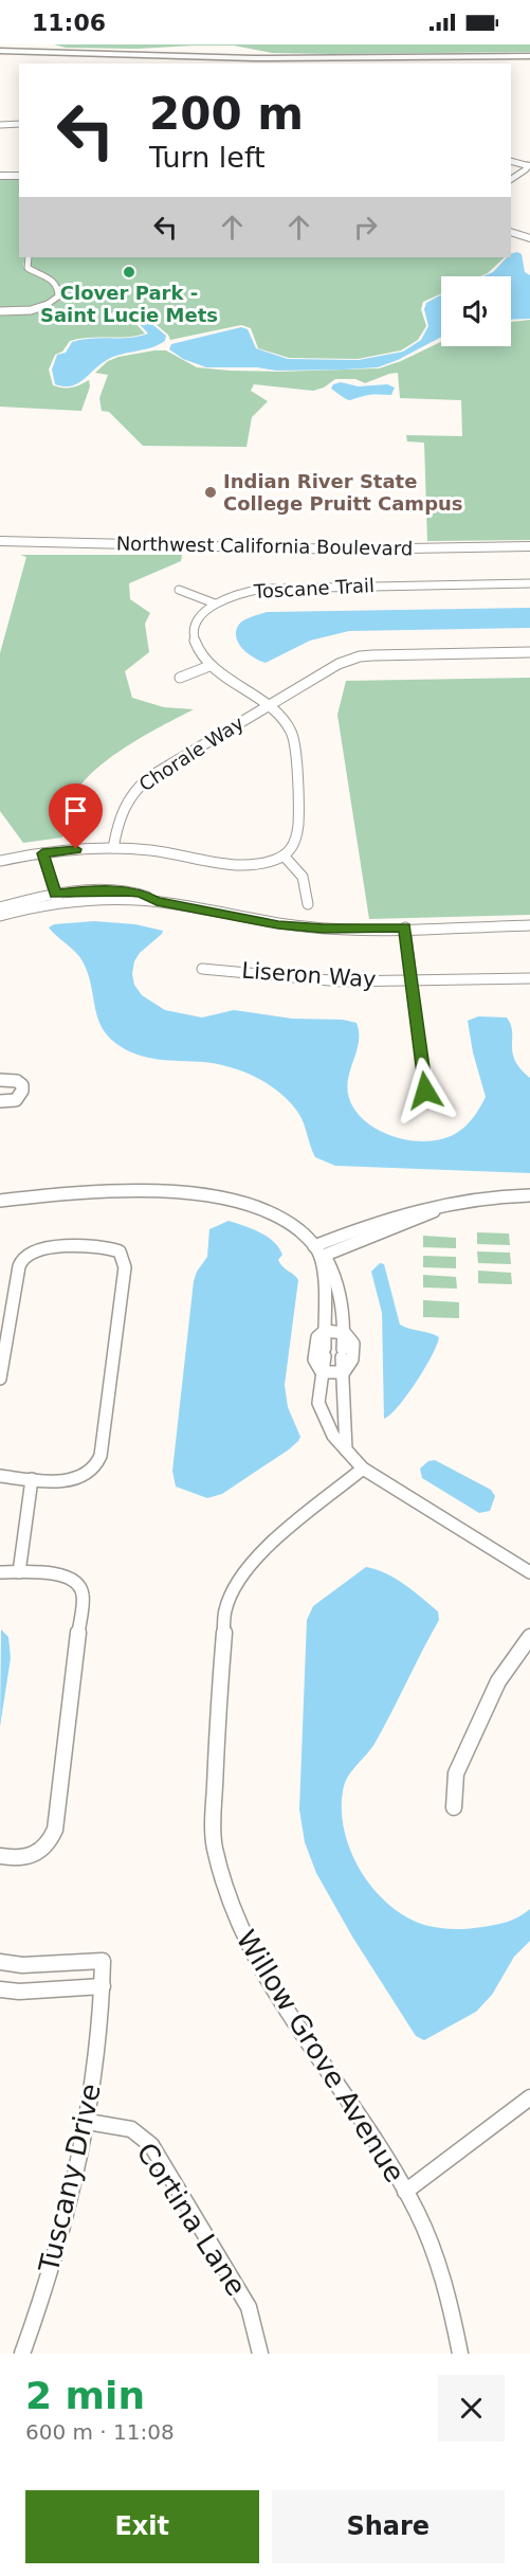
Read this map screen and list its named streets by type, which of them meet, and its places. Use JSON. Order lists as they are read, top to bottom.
{
  "streets": {
    "street": [
      "Northwest California Boulevard",
      "Toscane Trail",
      "Chorale Way",
      "Liseron Way",
      "Willow Grove Avenue",
      "Tuscany Drive",
      "Cortina Lane"
    ]
  },
  "crossings": [
    ["Tuscany Drive", "Cortina Lane"]
  ],
  "places": ["Clover Park - Saint Lucie Mets", "Indian River State College Pruitt Campus"],
  "page": {
    "status": "11:06",
    "turn": ["200 m", "Turn left"],
    "heading": ["2 min", "600 m · 11:08"],
    "buttons": ["Exit", "Share"]
  }
}
